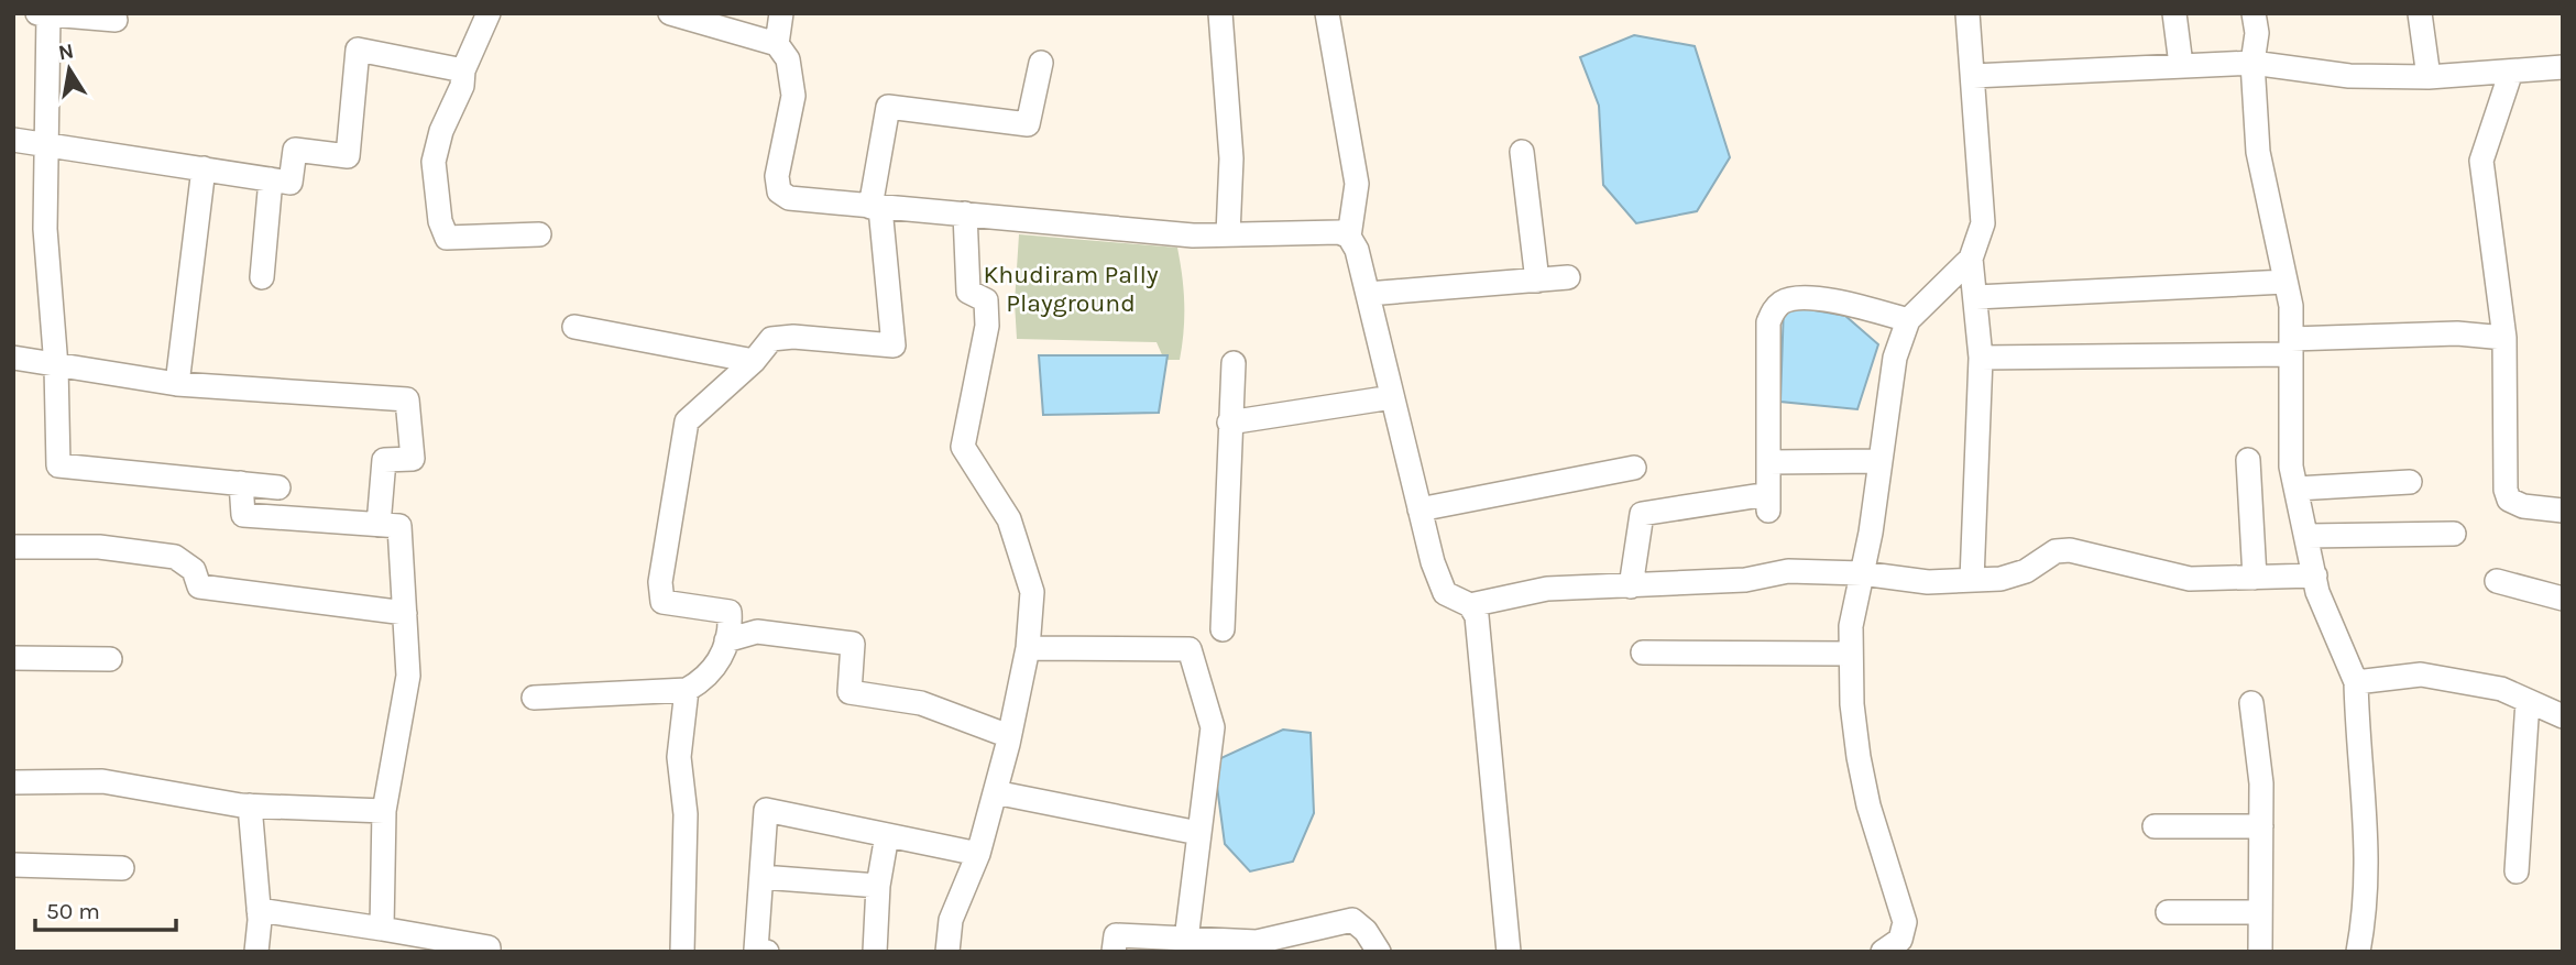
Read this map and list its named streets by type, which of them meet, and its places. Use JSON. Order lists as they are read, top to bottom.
{
  "parks": ["Khudiram Pally Playground"],
  "scale_bar": "50 m",
  "north": "top"
}
